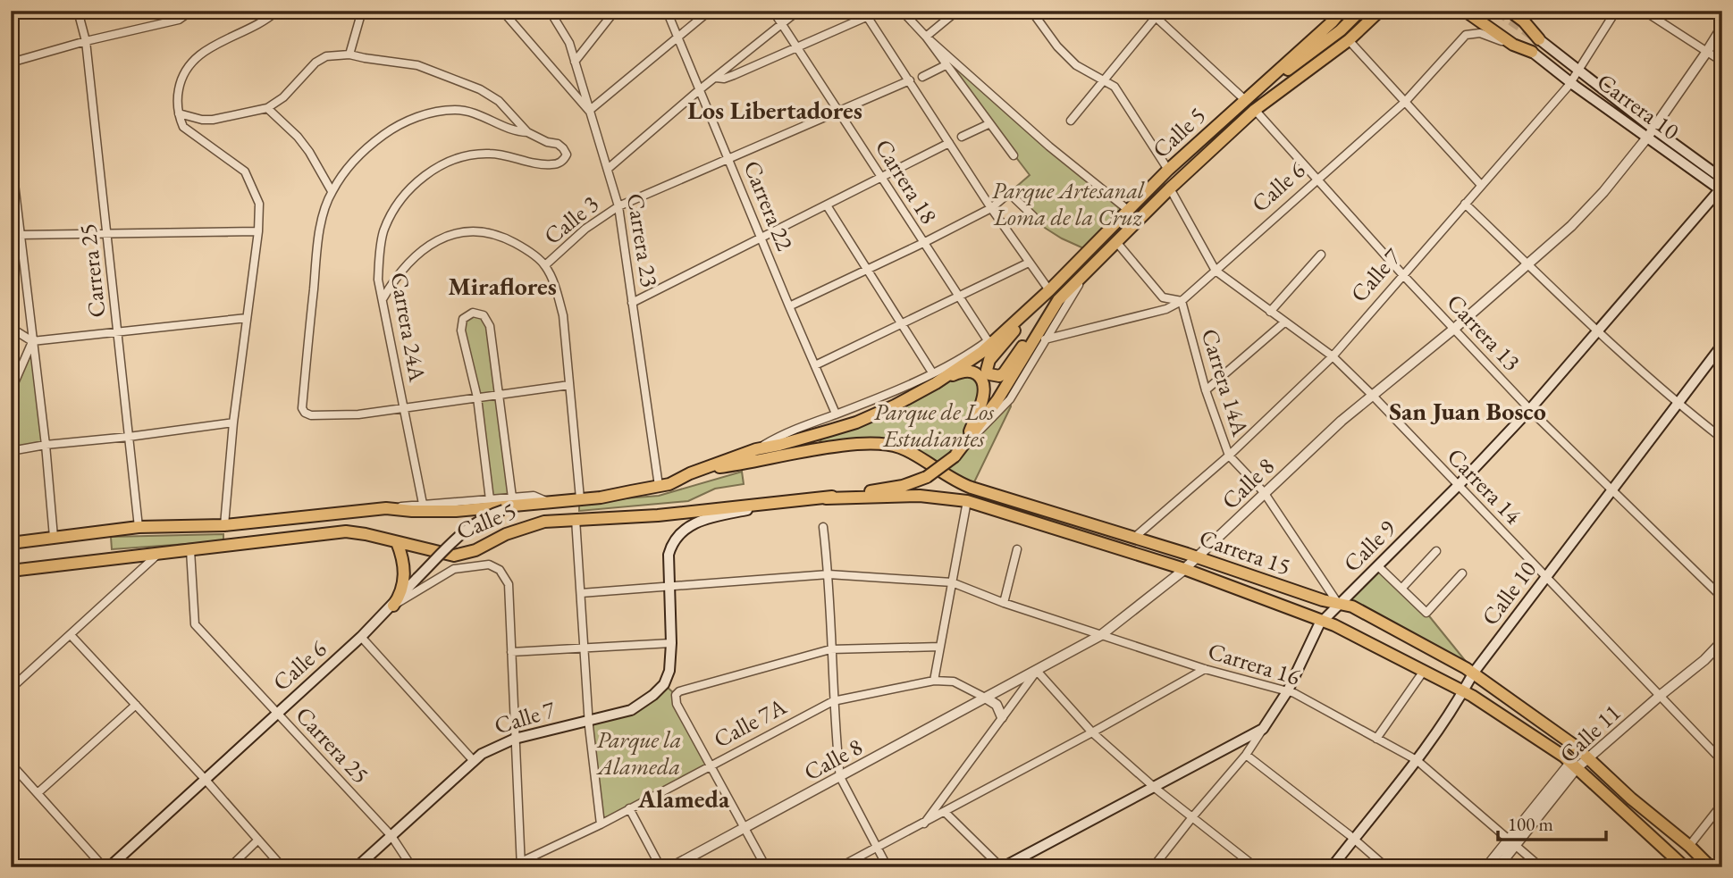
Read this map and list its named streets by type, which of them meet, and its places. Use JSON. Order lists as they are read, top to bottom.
{
  "streets": {
    "main road": [
      "Carrera 10",
      "Calle 5",
      "Calle 6",
      "Calle 7",
      "Calle 9",
      "Carrera 15",
      "Calle 10"
    ],
    "street": [
      "Carrera 18",
      "Carrera 22",
      "Calle 3",
      "Carrera 23",
      "Carrera 25",
      "Carrera 24A",
      "Carrera 13",
      "Carrera 14A",
      "Calle 8",
      "Carrera 14",
      "Carrera 16",
      "Calle 7A",
      "Calle 11"
    ]
  },
  "crossings": [
    ["Carrera 10", "Calle 7"],
    ["Carrera 10", "Calle 8"],
    ["Carrera 10", "Calle 9"],
    ["Calle 5", "Carrera 18"],
    ["Calle 5", "Calle 6"],
    ["Calle 5", "Carrera 22"],
    ["Calle 5", "Carrera 23"],
    ["Calle 5", "Carrera 25"],
    ["Calle 5", "Carrera 24A"],
    ["Calle 5", "Carrera 13"],
    ["Calle 5", "Carrera 14"],
    ["Calle 5", "Carrera 15"],
    ["Carrera 18", "Calle 3"],
    ["Calle 6", "Carrera 25"],
    ["Calle 6", "Carrera 13"],
    ["Calle 6", "Carrera 14A"],
    ["Calle 6", "Carrera 14"],
    ["Carrera 22", "Calle 3"],
    ["Calle 3", "Carrera 23"],
    ["Calle 3", "Carrera 24A"],
    ["Carrera 25", "Calle 7"],
    ["Calle 7", "Carrera 13"],
    ["Calle 7", "Carrera 14A"],
    ["Calle 7", "Carrera 14"],
    ["Calle 7", "Carrera 15"],
    ["Carrera 13", "Calle 8"],
    ["Carrera 13", "Calle 9"],
    ["Carrera 13", "Calle 10"],
    ["Carrera 14A", "Calle 8"],
    ["Carrera 14A", "Calle 9"],
    ["Carrera 14A", "Carrera 15"],
    ["Calle 8", "Carrera 14"],
    ["Calle 8", "Carrera 15"],
    ["Calle 8", "Carrera 16"],
    ["Calle 8", "Calle 7A"],
    ["Carrera 14", "Calle 9"],
    ["Carrera 14", "Calle 10"],
    ["Carrera 14", "Calle 11"],
    ["Calle 9", "Carrera 15"],
    ["Calle 9", "Carrera 16"],
    ["Carrera 15", "Calle 10"],
    ["Carrera 15", "Calle 11"],
    ["Calle 10", "Carrera 16"],
    ["Carrera 16", "Calle 11"]
  ],
  "districts": [
    "Los Libertadores",
    "Miraflores",
    "San Juan Bosco",
    "Alameda"
  ],
  "parks": ["Parque Artesanal Loma de la Cruz", "Parque de Los Estudiantes", "Parque la Alameda"],
  "scale_bar": "100 m"
}
